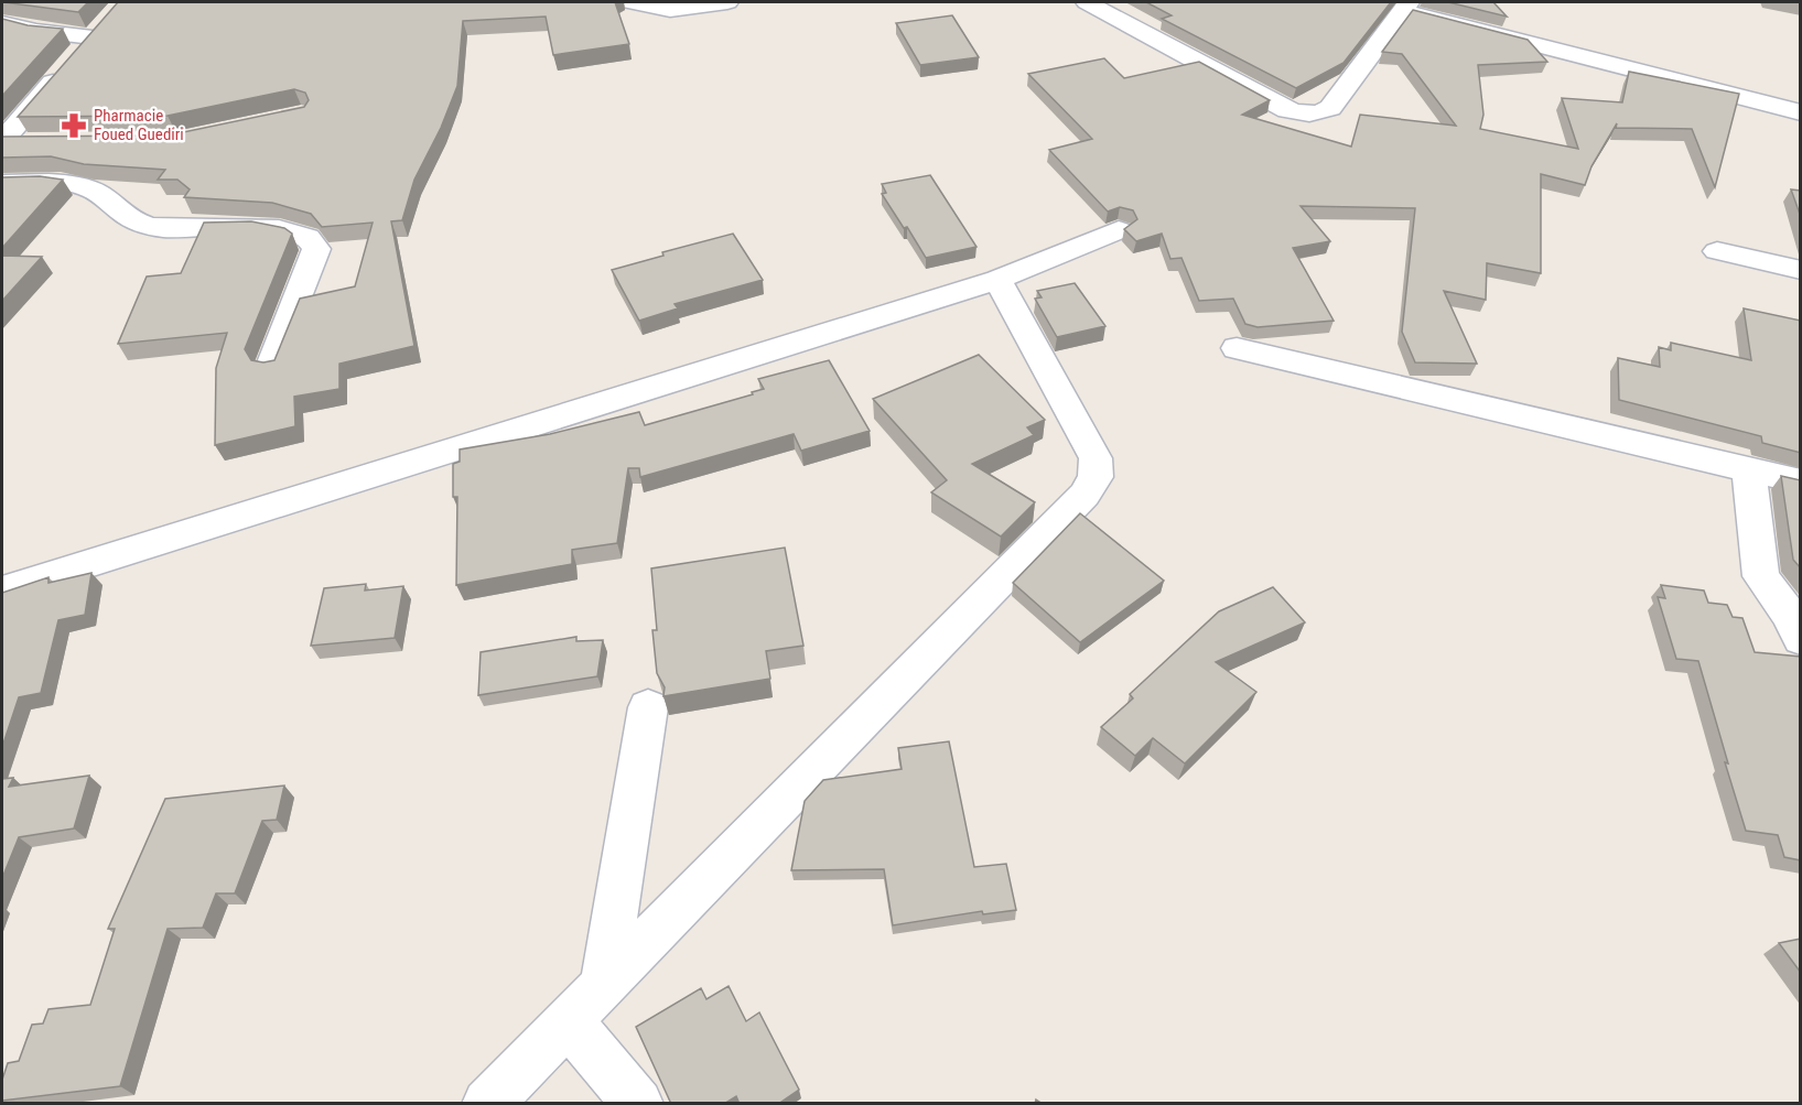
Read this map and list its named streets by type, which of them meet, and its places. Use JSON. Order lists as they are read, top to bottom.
{
  "places": {
    "pharmacy": ["Pharmacie Foued Guediri"]
  }
}
